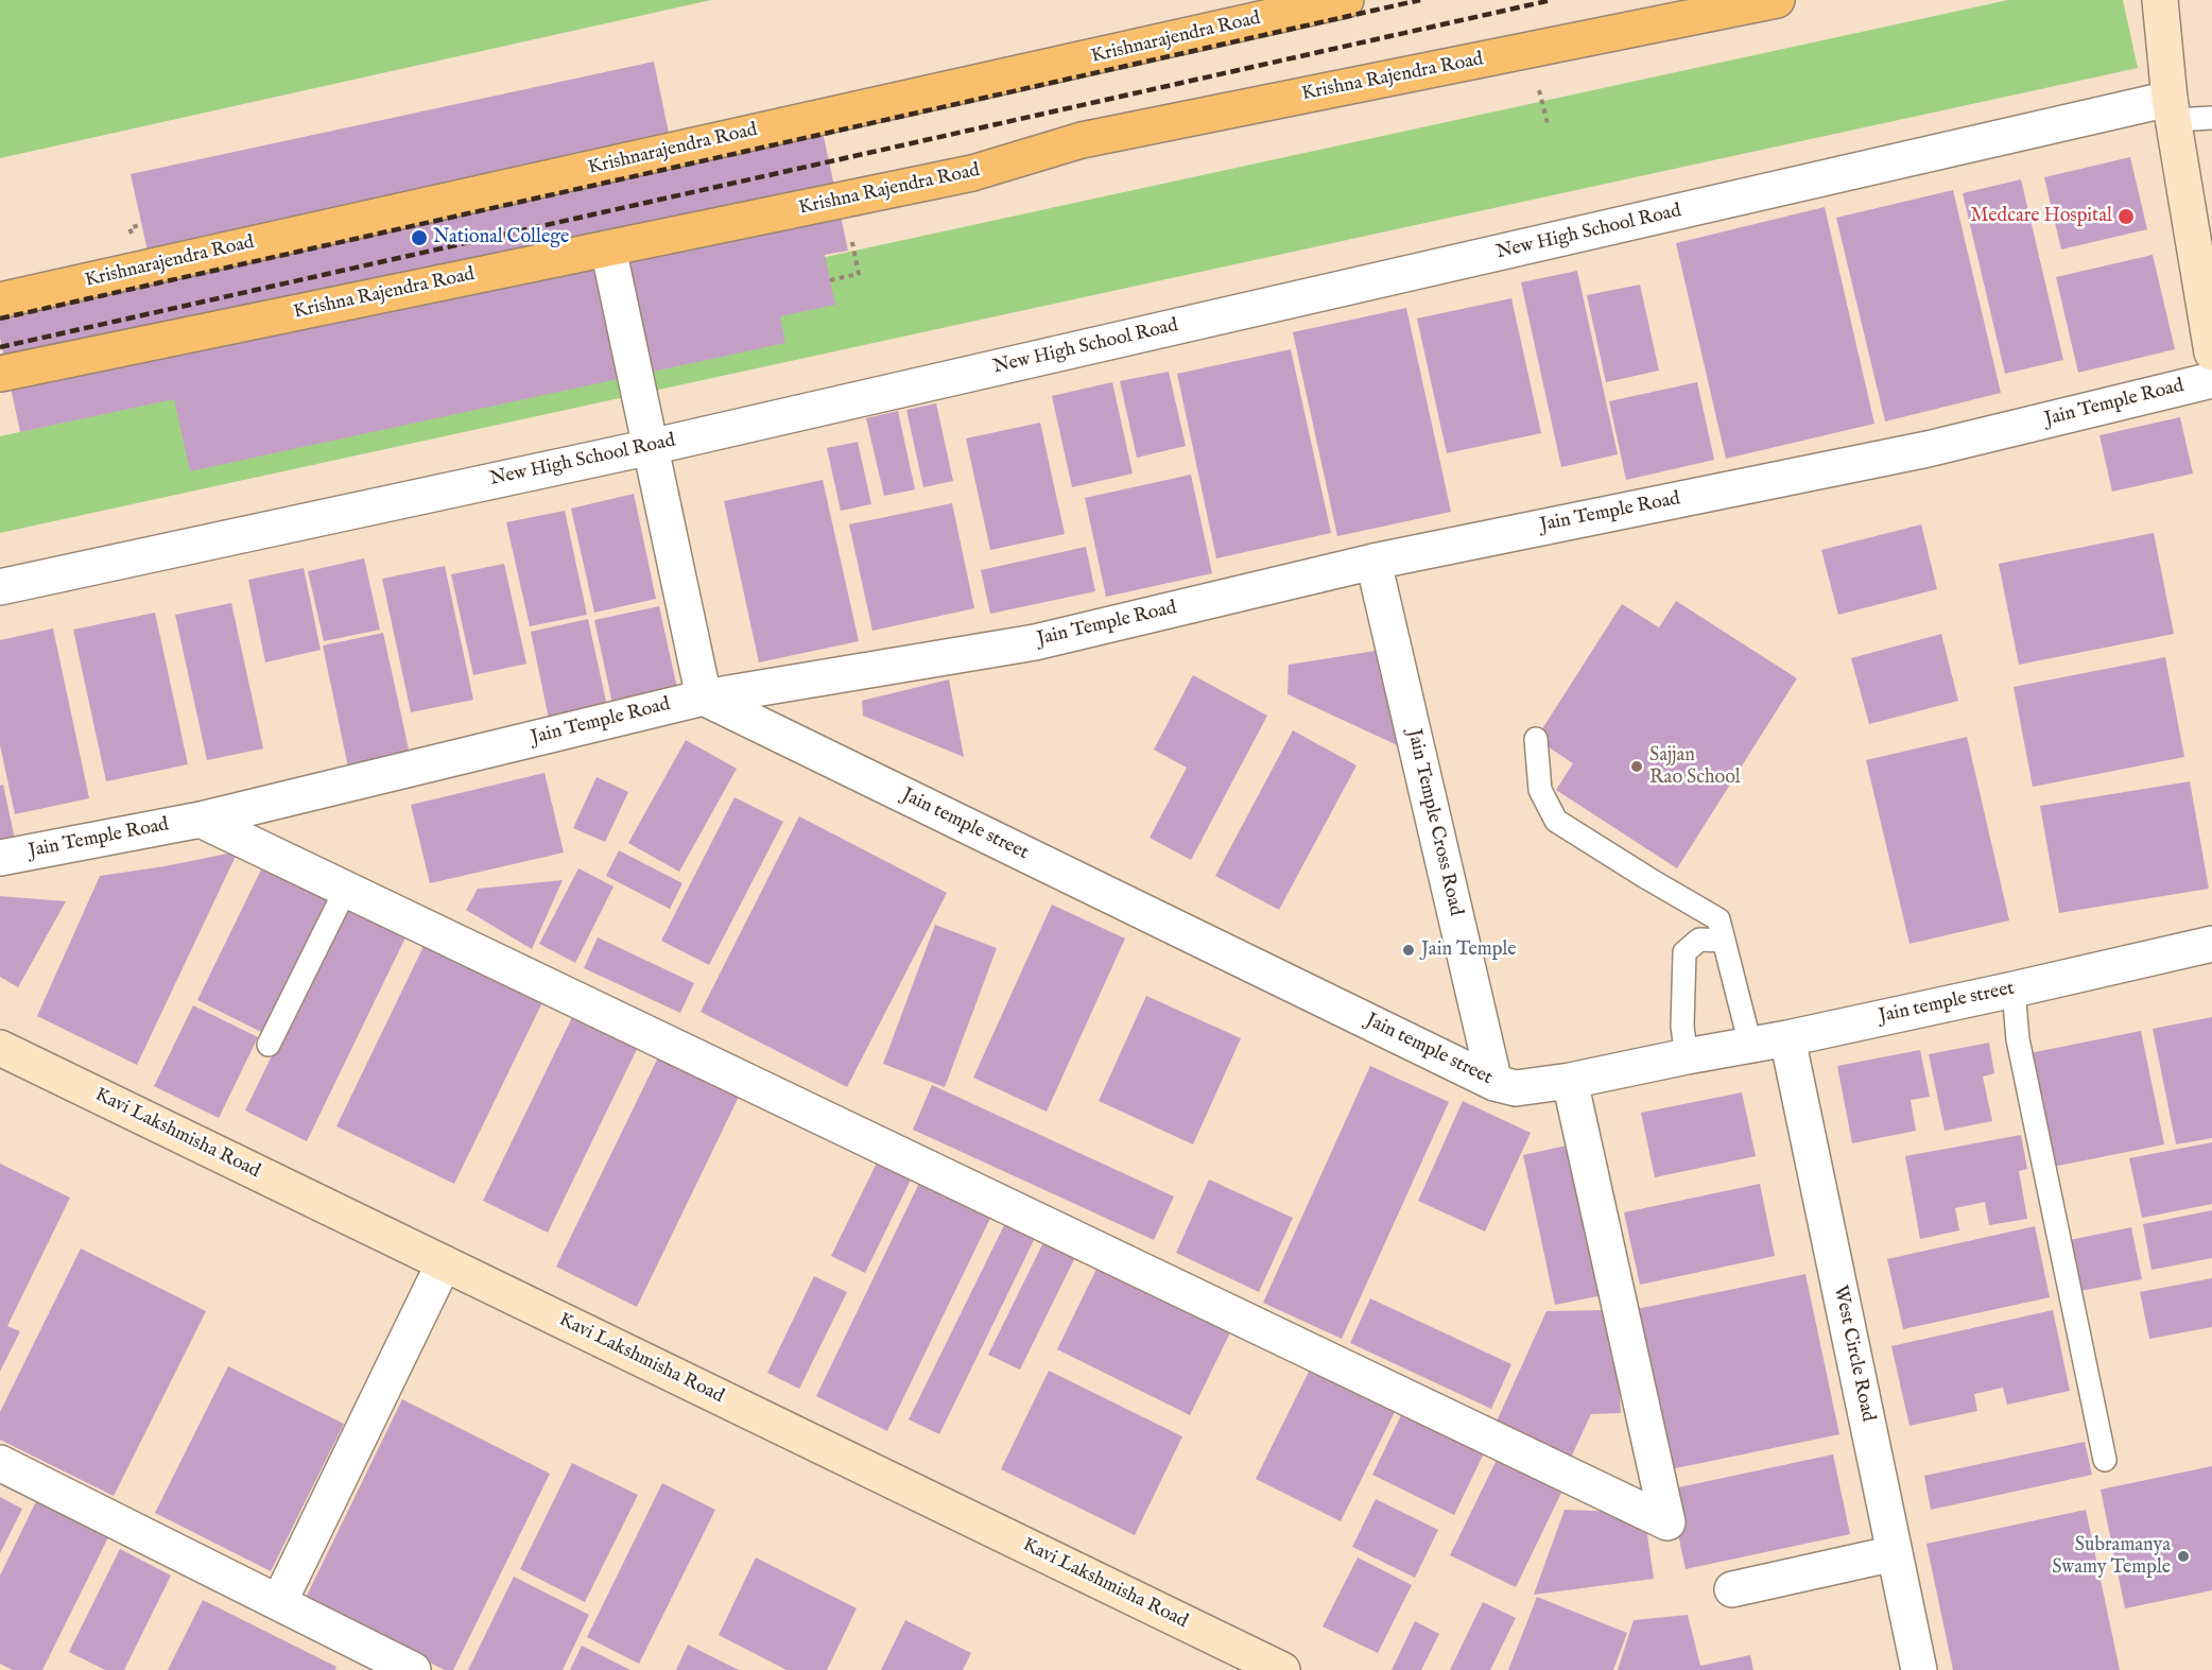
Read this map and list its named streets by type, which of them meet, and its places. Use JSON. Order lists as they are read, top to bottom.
{
  "streets": {
    "main road": ["Krishnarajendra Road", "Krishna Rajendra Road"],
    "street": [
      "New High School Road",
      "Jain Temple Road",
      "Jain Temple Cross Road",
      "Jain temple street",
      "Kavi Lakshmisha Road",
      "West Circle Road"
    ]
  },
  "crossings": [
    ["Jain Temple Road", "Jain Temple Cross Road"],
    ["Jain Temple Road", "Jain temple street"],
    ["Jain Temple Cross Road", "Jain temple street"],
    ["Jain temple street", "West Circle Road"]
  ],
  "places": [
    "Medcare Hospital",
    "National College",
    "Sajjan Rao School",
    "Jain Temple",
    "Subramanya Swamy Temple"
  ]
}
